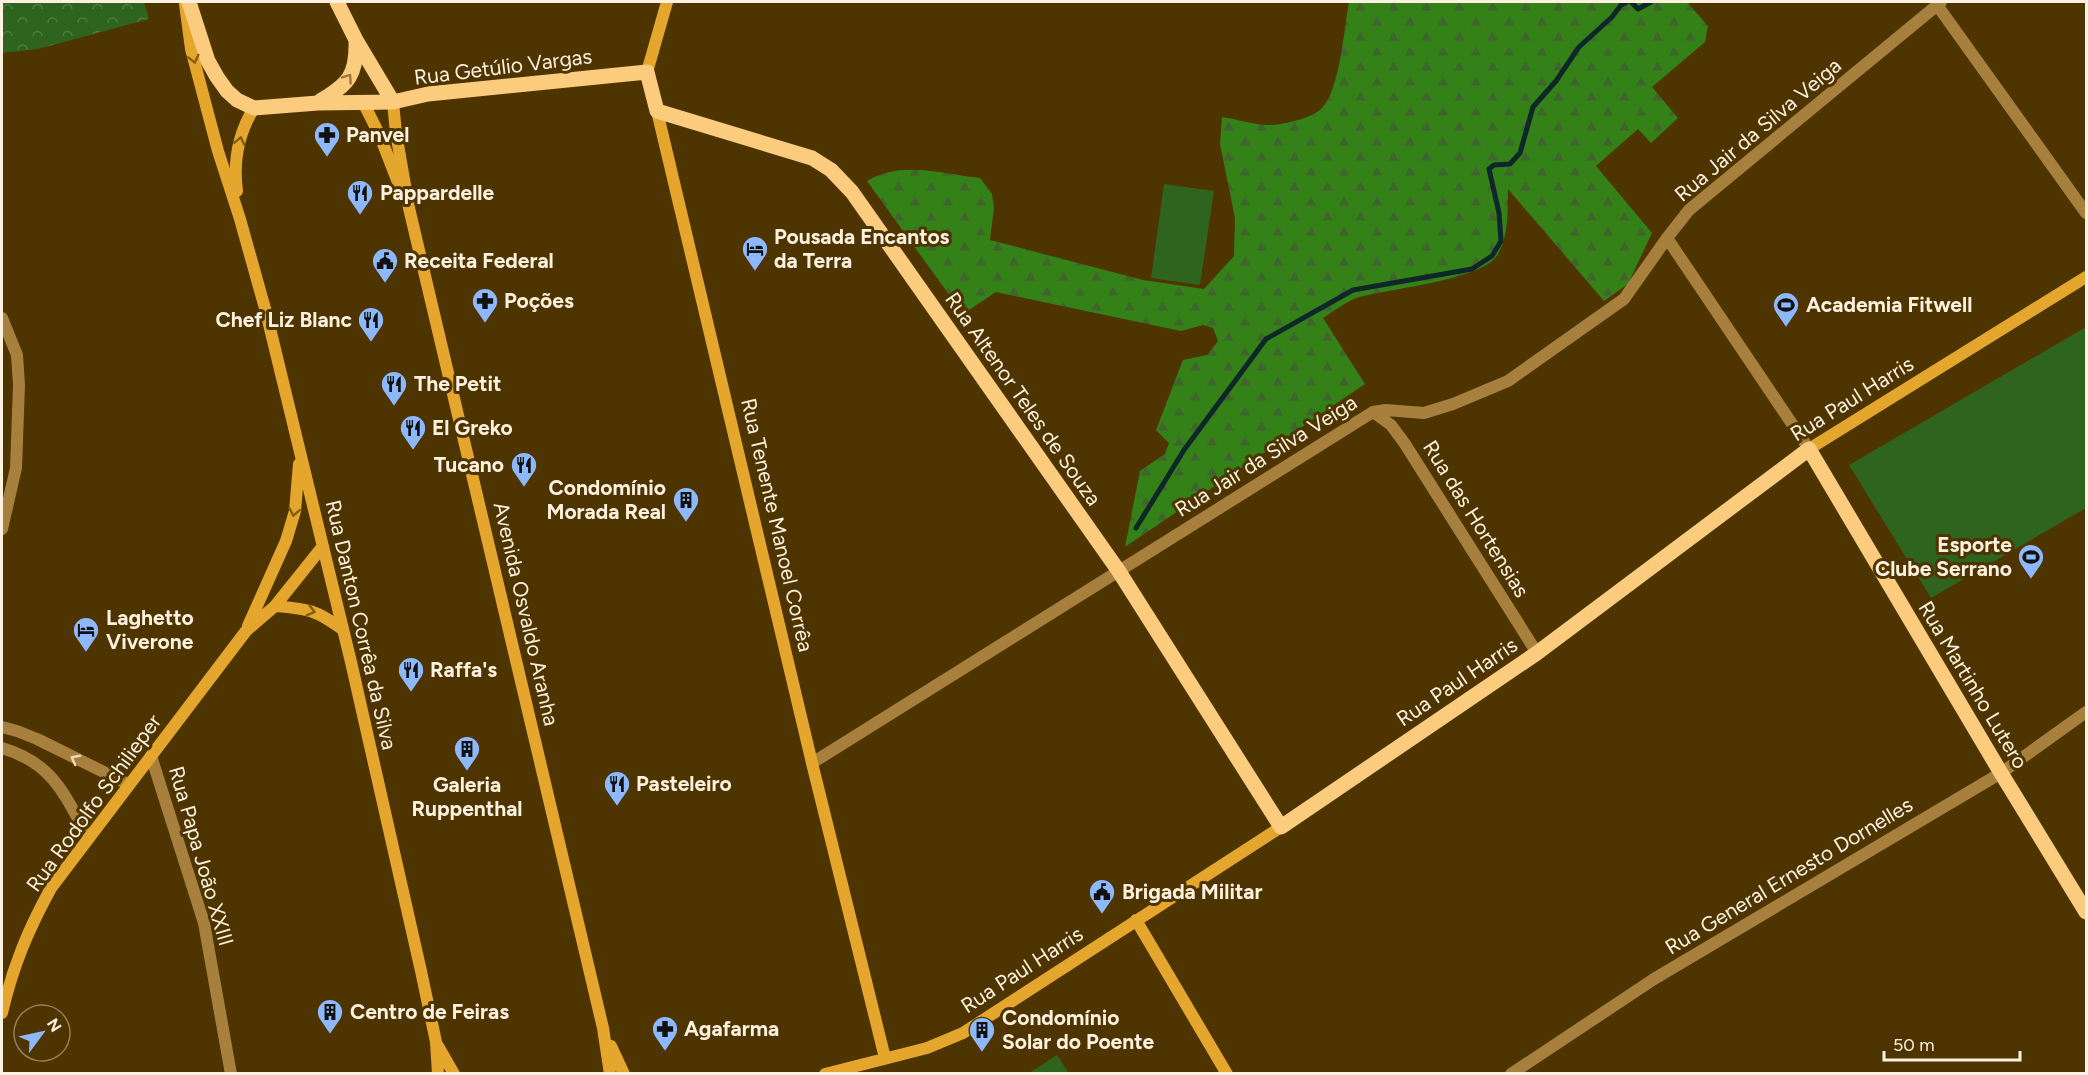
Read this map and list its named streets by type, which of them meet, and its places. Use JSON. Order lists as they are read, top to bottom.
{
  "streets": {
    "main road": [
      "Rua Getúlio Vargas",
      "Rua Altenor Teles de Souza",
      "Rua Paul Harris",
      "Rua Tenente Manoel Corrêa",
      "Avenida Osvaldo Aranha",
      "Rua Martinho Lutero"
    ],
    "street": [
      "Rua Jair da Silva Veiga",
      "Rua das Hortensias",
      "Rua Danton Corrêa da Silva",
      "Rua Rodolfo Schilieper",
      "Rua Papa João XXIII",
      "Rua General Ernesto Dornelles"
    ]
  },
  "crossings": [
    ["Rua Getúlio Vargas", "Rua Tenente Manoel Corrêa"],
    ["Rua Getúlio Vargas", "Avenida Osvaldo Aranha"],
    ["Rua Jair da Silva Veiga", "Rua Altenor Teles de Souza"],
    ["Rua Jair da Silva Veiga", "Rua das Hortensias"],
    ["Rua Jair da Silva Veiga", "Rua Tenente Manoel Corrêa"],
    ["Rua Jair da Silva Veiga", "Rua Martinho Lutero"],
    ["Rua Altenor Teles de Souza", "Rua Paul Harris"],
    ["Rua Altenor Teles de Souza", "Rua Tenente Manoel Corrêa"],
    ["Rua Paul Harris", "Rua das Hortensias"],
    ["Rua Paul Harris", "Rua Tenente Manoel Corrêa"],
    ["Rua Paul Harris", "Rua Martinho Lutero"],
    ["Rua Danton Corrêa da Silva", "Rua Rodolfo Schilieper"],
    ["Rua Martinho Lutero", "Rua General Ernesto Dornelles"],
    ["Rua Rodolfo Schilieper", "Rua Papa João XXIII"]
  ],
  "places": {
    "pharmacy": ["Panvel", "Poções", "Agafarma"],
    "restaurant": [
      "Pappardelle",
      "Chef Liz Blanc",
      "The Petit",
      "El Greko",
      "Tucano",
      "Raffa's",
      "Pasteleiro"
    ],
    "hotel": ["Pousada Encantos da Terra", "Laghetto Viverone"],
    "public building": ["Receita Federal", "Brigada Militar"],
    "sports": ["Academia Fitwell", "Esporte Clube Serrano"],
    "building": [
      "Condomínio Morada Real",
      "Galeria Ruppenthal",
      "Centro de Feiras",
      "Condomínio Solar do Poente"
    ]
  },
  "scale_bar": "50 m",
  "north": "top right"
}
